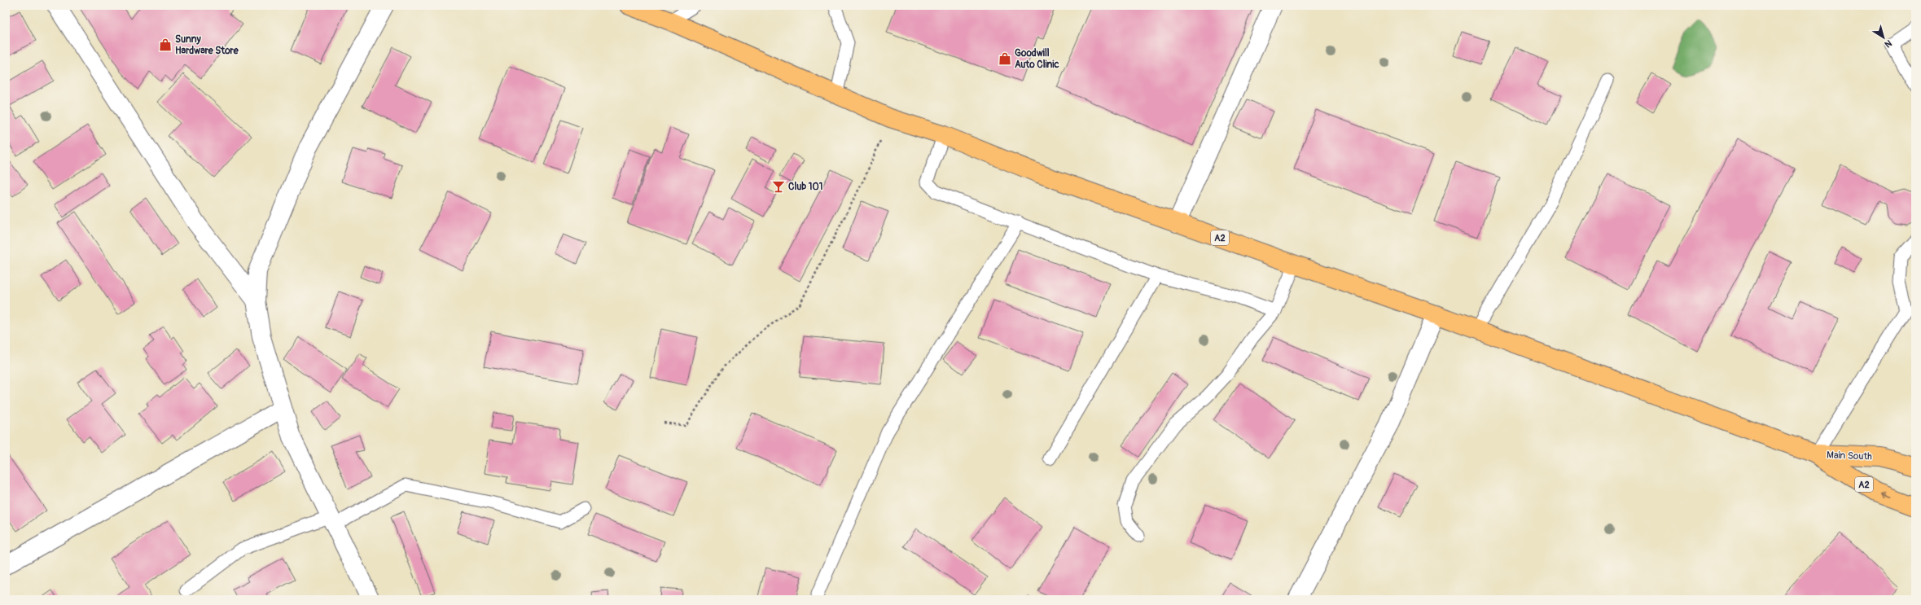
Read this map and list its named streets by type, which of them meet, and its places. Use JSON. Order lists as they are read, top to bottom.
{
  "streets": {
    "main road": ["A2", "Main South"]
  },
  "crossings": [
    ["A2", "Main South"]
  ],
  "places": {
    "shop": ["Sunny Hardware Store", "Goodwill Auto Clinic"],
    "bar": ["Club 101"]
  },
  "north": "bottom right"
}
